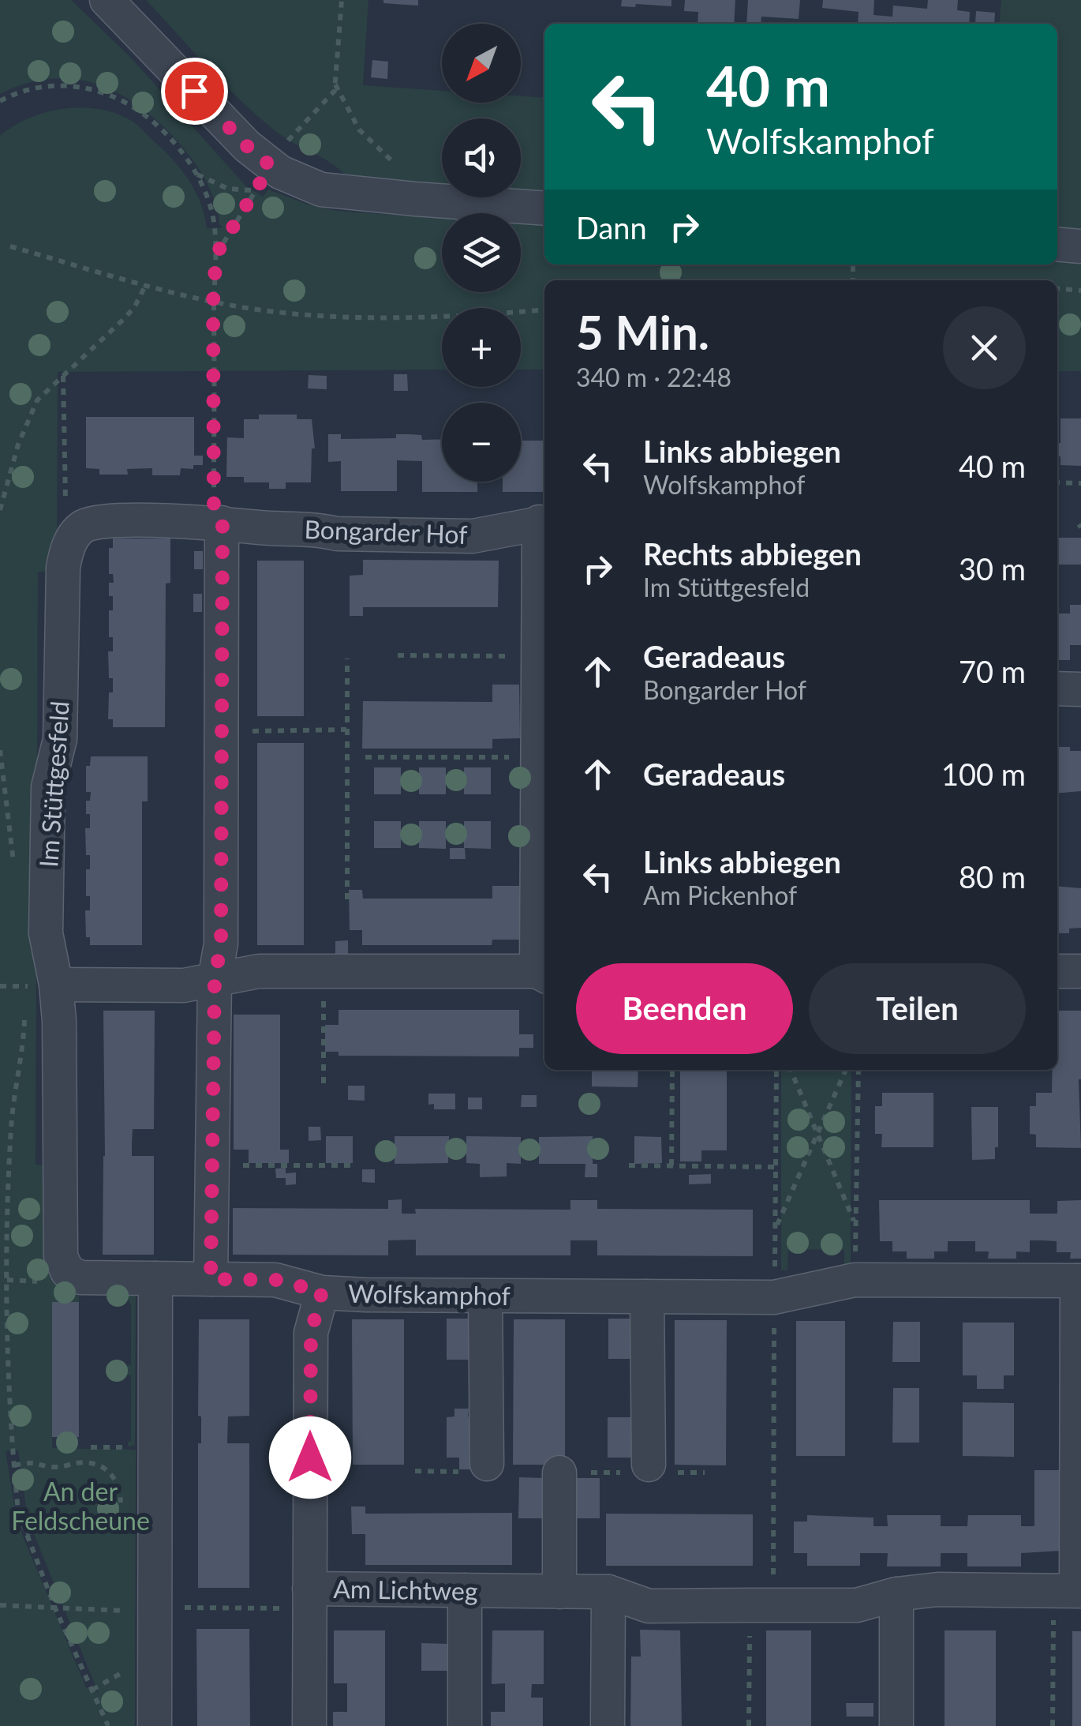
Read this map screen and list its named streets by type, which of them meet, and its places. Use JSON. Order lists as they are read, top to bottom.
{
  "streets": {
    "street": [
      "Bongarder Hof",
      "Im Stüttgesfeld",
      "Wolfskamphof",
      "Am Lichtweg"
    ]
  },
  "crossings": [
    ["Bongarder Hof", "Im Stüttgesfeld"],
    ["Im Stüttgesfeld", "Wolfskamphof"],
    ["Wolfskamphof", "Am Lichtweg"]
  ],
  "parks": ["An der Feldscheune"],
  "north": "bottom left",
  "page": {
    "map_buttons": ["+", "−"],
    "turn": ["40 m", "Wolfskamphof"],
    "then": "Dann",
    "heading": ["5 Min.", "340 m · 22:48"],
    "list": [
      {
        "name": "Links abbiegen",
        "note": "Wolfskamphof",
        "value": "40 m"
      },
      {
        "name": "Rechts abbiegen",
        "note": "Im Stüttgesfeld",
        "value": "30 m"
      },
      {
        "name": "Geradeaus",
        "note": "Bongarder Hof",
        "value": "70 m"
      },
      {
        "name": "Geradeaus",
        "value": "100 m"
      },
      {
        "name": "Links abbiegen",
        "note": "Am Pickenhof",
        "value": "80 m"
      }
    ],
    "buttons": ["Beenden", "Teilen"]
  }
}
